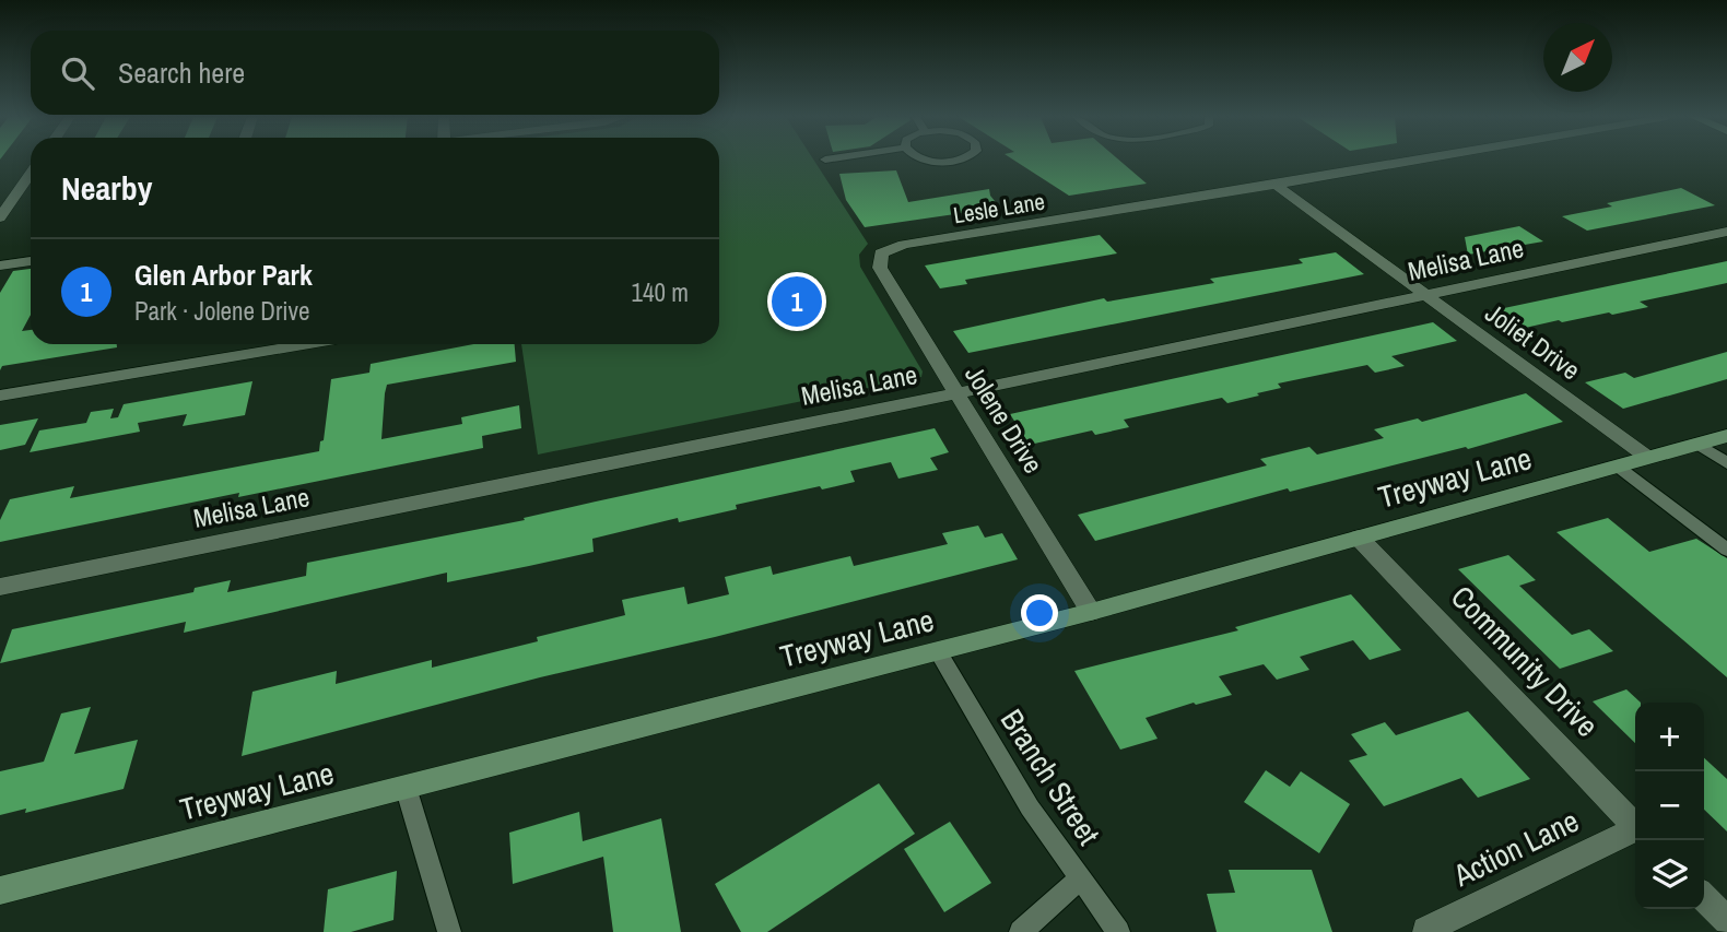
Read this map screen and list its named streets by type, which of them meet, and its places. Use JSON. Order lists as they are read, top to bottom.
{
  "streets": {
    "street": [
      "Lesle Lane",
      "Melisa Lane",
      "Joliet Drive",
      "Jolene Drive",
      "Treyway Lane",
      "Community Drive",
      "Action Lane"
    ],
    "lane": ["Branch Street"]
  },
  "crossings": [
    ["Lesle Lane", "Joliet Drive"],
    ["Lesle Lane", "Jolene Drive"],
    ["Melisa Lane", "Joliet Drive"],
    ["Melisa Lane", "Jolene Drive"],
    ["Joliet Drive", "Treyway Lane"],
    ["Jolene Drive", "Treyway Lane"],
    ["Treyway Lane", "Community Drive"],
    ["Treyway Lane", "Branch Street"]
  ],
  "north": "top right",
  "page": {
    "search": "Search here",
    "heading": "Nearby",
    "list": [
      {
        "mark": "1",
        "name": "Glen Arbor Park",
        "note": "Park · Jolene Drive",
        "value": "140 m"
      }
    ],
    "pins": "1",
    "map_buttons": ["+", "−"]
  }
}
